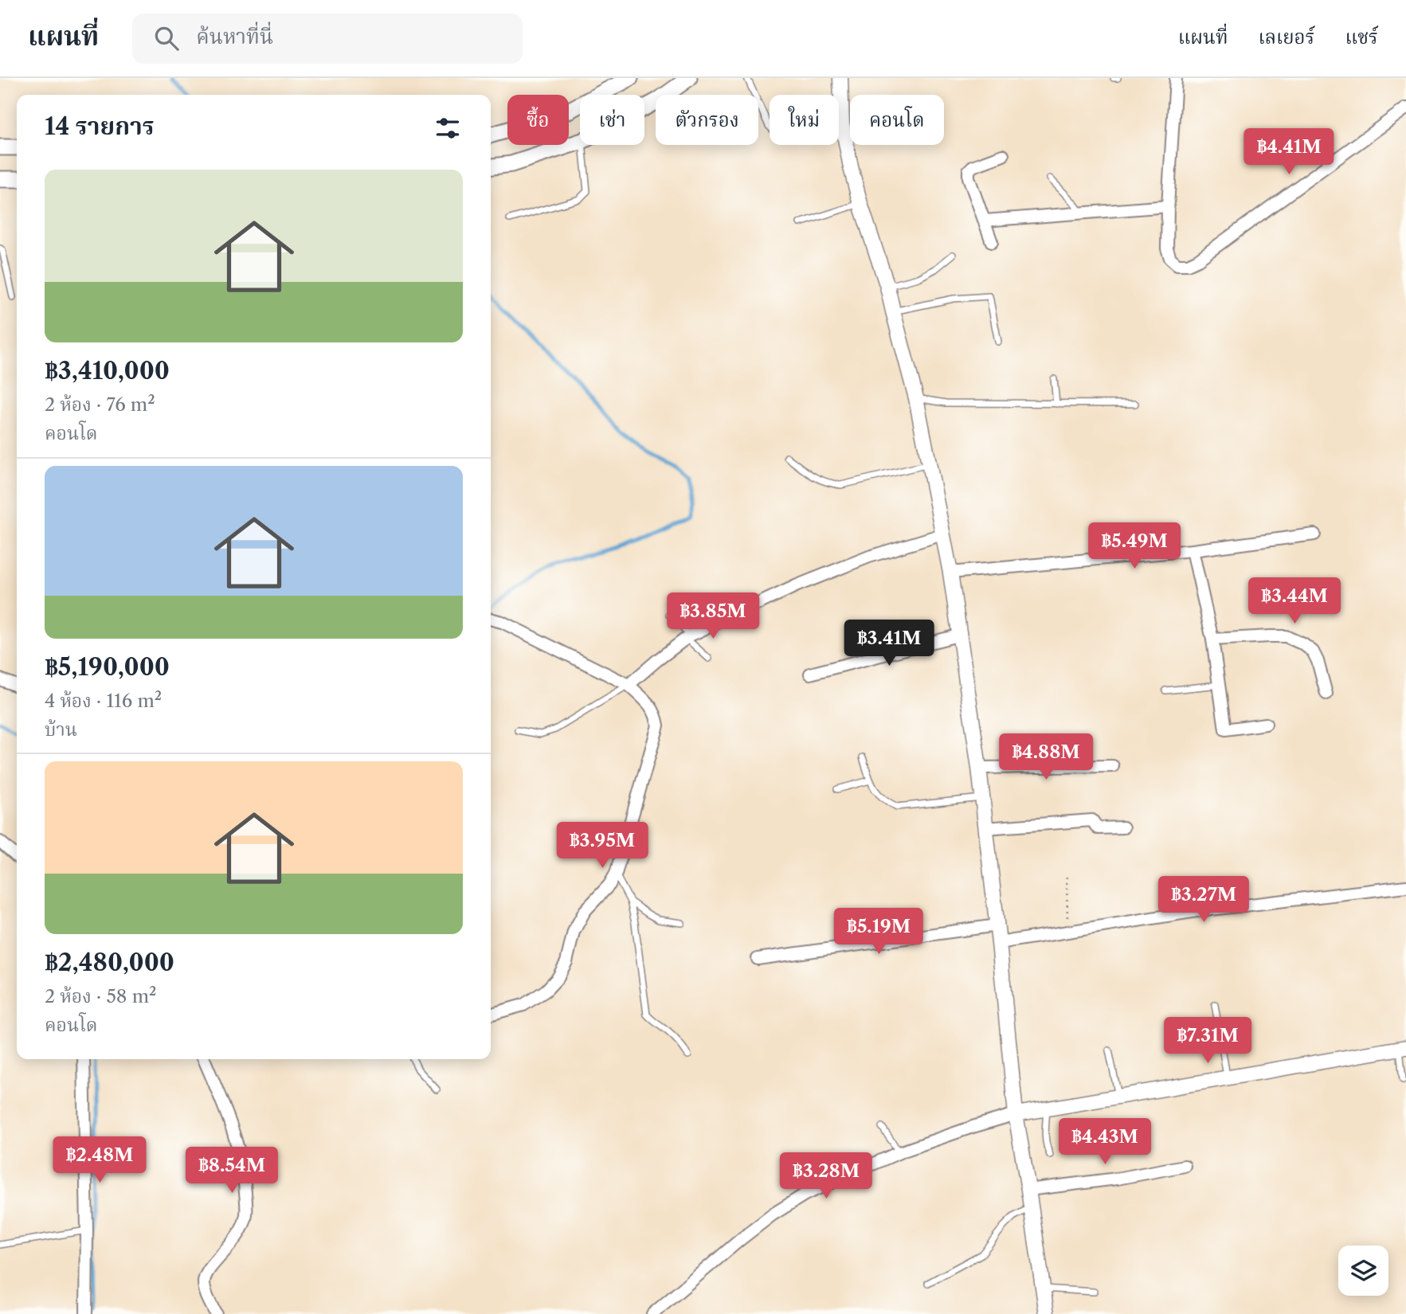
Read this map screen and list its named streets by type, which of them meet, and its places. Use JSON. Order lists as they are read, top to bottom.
{
  "page": {
    "header": "แผนที่",
    "search": "ค้นหาที่นี่",
    "nav": ["แผนที่", "เลเยอร์", "แชร์"],
    "chip": [
      "ซื้อ",
      "เช่า",
      "ตัวกรอง",
      "ใหม่",
      "คอนโด"
    ],
    "heading": "14 รายการ",
    "price": [
      "฿4.41M",
      "฿5.49M",
      "฿3.44M",
      "฿3.85M",
      "฿3.41M",
      "฿4.88M",
      "฿3.95M",
      "฿3.27M",
      "฿5.19M",
      "฿7.31M",
      "฿4.43M",
      "฿2.48M",
      "฿8.54M",
      "฿3.28M"
    ],
    "list": [
      {
        "name": "฿3,410,000",
        "note": "2 ห้อง · 76 m² · คอนโด"
      },
      {
        "name": "฿5,190,000",
        "note": "4 ห้อง · 116 m² · บ้าน"
      },
      {
        "name": "฿2,480,000",
        "note": "2 ห้อง · 58 m² · คอนโด"
      }
    ]
  }
}
